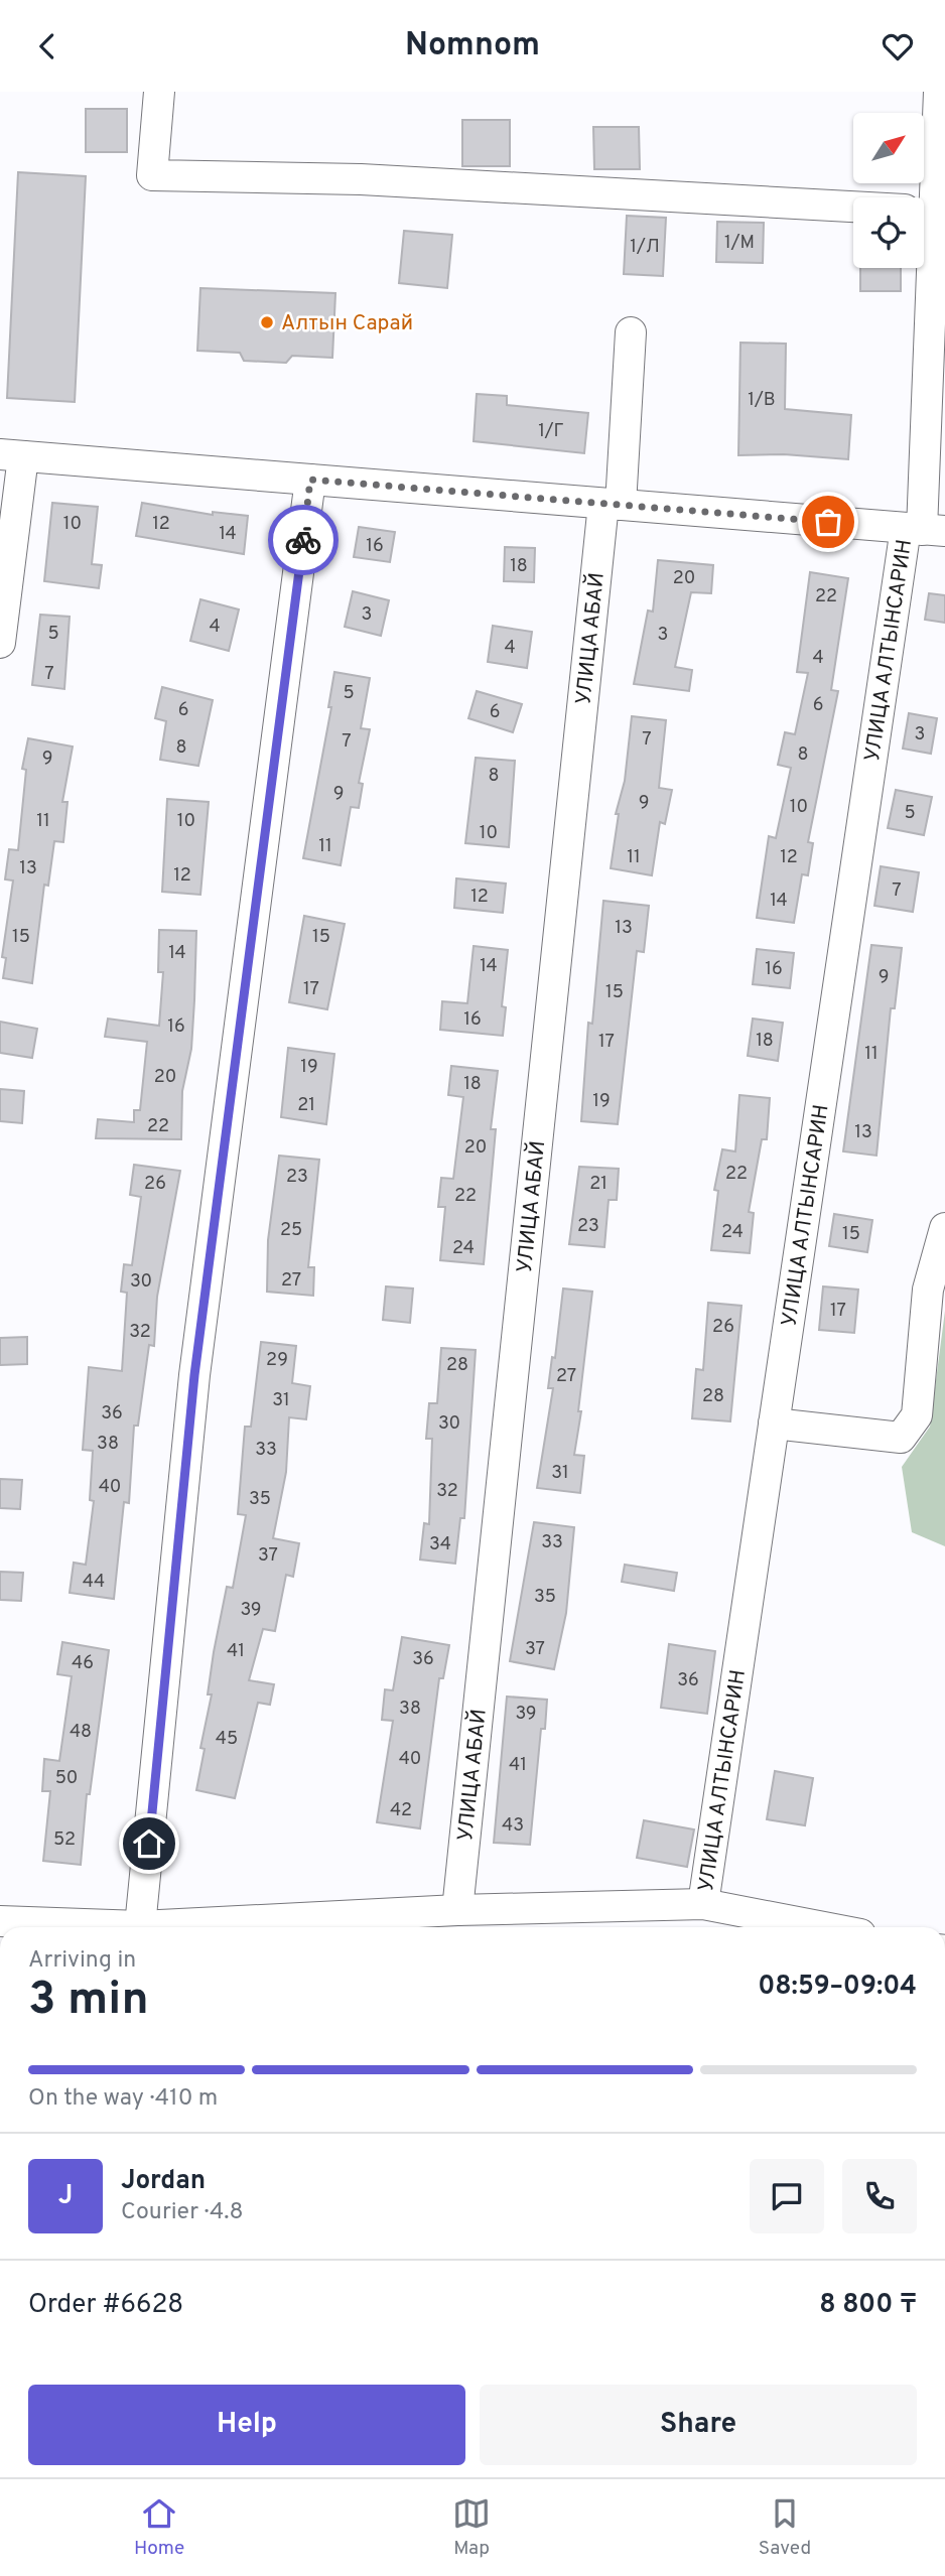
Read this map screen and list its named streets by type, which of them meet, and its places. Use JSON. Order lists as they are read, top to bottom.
{
  "streets": {
    "street": ["УЛИЦА АБАЙ", "УЛИЦА АЛТЫНСАРИН"]
  },
  "places": ["Алтын Сарай"],
  "house_numbers": [
    "1/М",
    "1/Л",
    "1/В",
    "1/Г",
    "10",
    "12",
    "14",
    "16",
    "18",
    "20",
    "22",
    "3",
    "4",
    "5",
    "3",
    "4",
    "4",
    "7",
    "5",
    "6",
    "6",
    "6",
    "3",
    "7",
    "7",
    "8",
    "8",
    "9",
    "8",
    "9",
    "9",
    "10",
    "5",
    "11",
    "10",
    "10",
    "11",
    "11",
    "12",
    "13",
    "12",
    "7",
    "12",
    "14",
    "13",
    "15",
    "15",
    "14",
    "14",
    "16",
    "9",
    "17",
    "15",
    "16",
    "16",
    "18",
    "17",
    "11",
    "19",
    "20",
    "18",
    "19",
    "21",
    "22",
    "13",
    "20",
    "22",
    "23",
    "26",
    "21",
    "22",
    "23",
    "25",
    "24",
    "15",
    "24",
    "27",
    "30",
    "17",
    "26",
    "32",
    "29",
    "28",
    "27",
    "28",
    "31",
    "36",
    "30",
    "38",
    "33",
    "31",
    "40",
    "32",
    "35",
    "33",
    "34",
    "37",
    "44",
    "35",
    "39",
    "37",
    "41",
    "36",
    "46",
    "36",
    "38",
    "39",
    "48",
    "45",
    "40",
    "41",
    "50",
    "42",
    "43",
    "52"
  ],
  "north": "top right",
  "page": {
    "header": "Nomnom",
    "heading": ["3 min", "Arriving in", "08:59–09:04"],
    "panel": [
      "Jordan",
      "Courier · 4.8",
      "Order #6628",
      "8 800 ₸"
    ],
    "bar": "On the way · 410 m",
    "round": "J",
    "buttons": ["Help", "Share"],
    "tabs": ["Home", "Map", "Saved"]
  }
}
